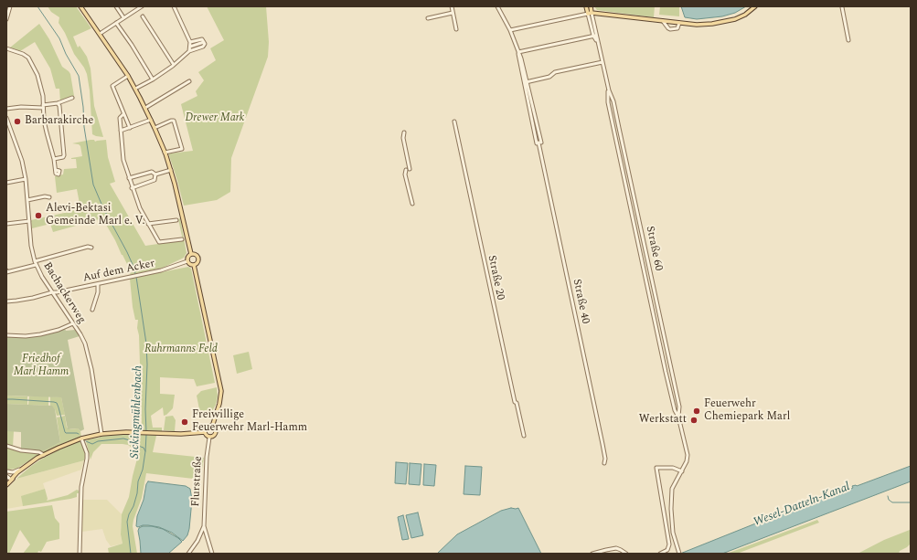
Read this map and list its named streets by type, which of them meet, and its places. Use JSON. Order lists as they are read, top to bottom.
{
  "streets": {
    "street": [
      "Straße 60",
      "Auf dem Acker",
      "Straße 20",
      "Bachackerweg",
      "Straße 40",
      "Flurstraße"
    ]
  },
  "crossings": [
    ["Auf dem Acker", "Bachackerweg"]
  ],
  "water": ["Sickingmühlenbach", "Wesel-Datteln-Kanal"],
  "parks": ["Drewer Mark", "Ruhrmanns Feld", "Friedhof Marl Hamm"],
  "places": [
    "Barbarakirche",
    "Alevi-Bektasi Gemeinde Marl e. V.",
    "Feuerwehr Chemiepark Marl",
    "Werkstatt",
    "Freiwillige Feuerwehr Marl-Hamm"
  ]
}
